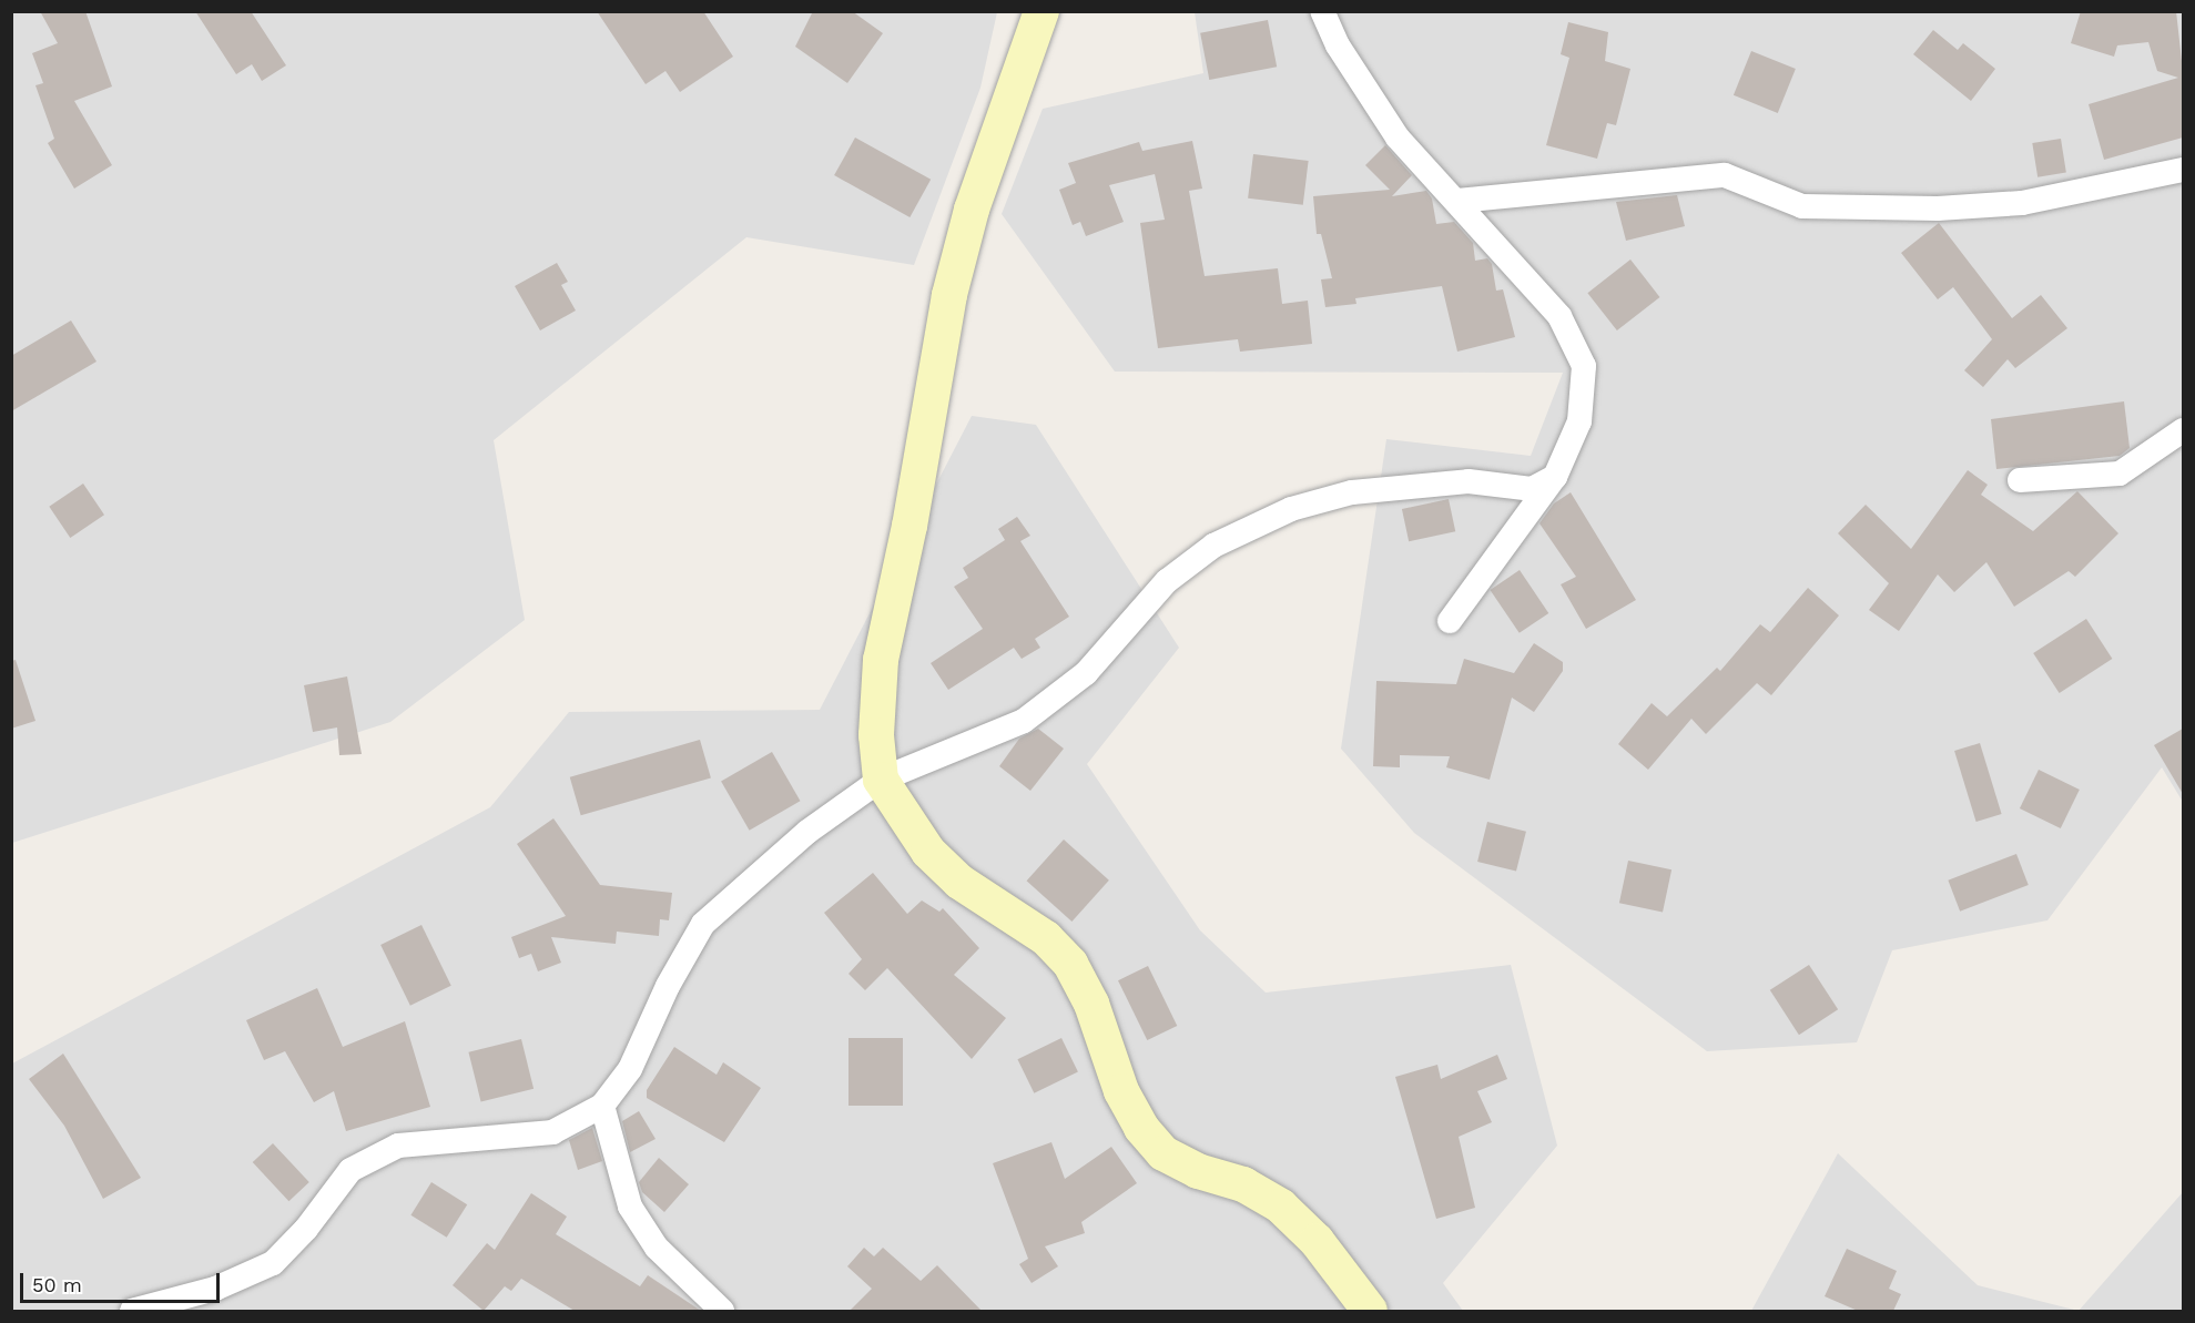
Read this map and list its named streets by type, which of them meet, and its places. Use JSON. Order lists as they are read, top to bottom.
{
  "scale_bar": "50 m"
}
